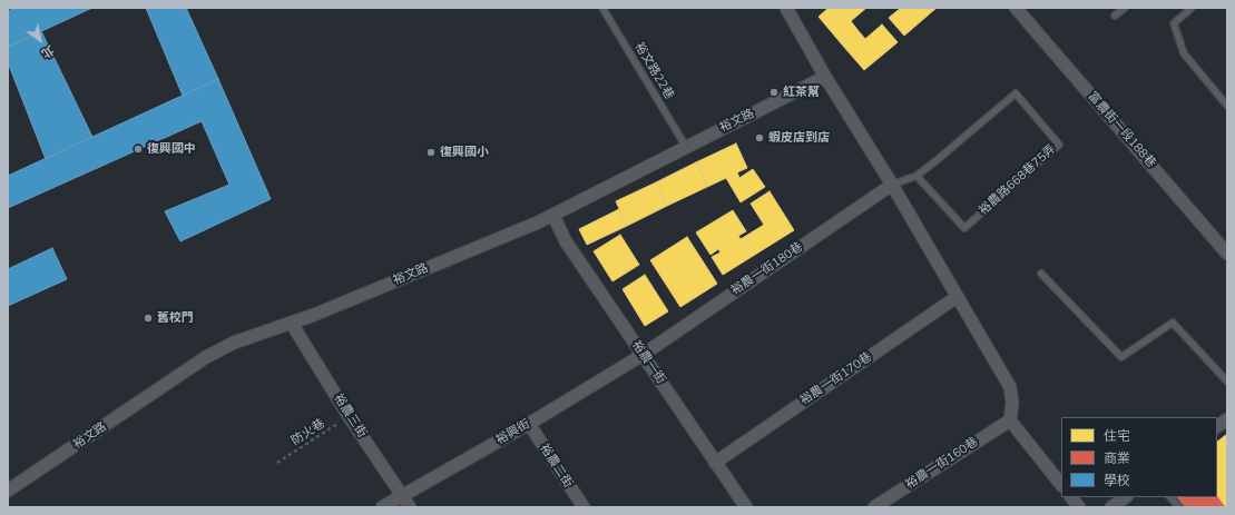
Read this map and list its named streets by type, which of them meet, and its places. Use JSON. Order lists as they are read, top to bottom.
{
  "streets": {
    "street": [
      "裕文路",
      "富農街一段188巷",
      "裕農一街180巷",
      "裕農一街",
      "裕農一街170巷",
      "裕農三街",
      "裕興街",
      "裕農一街160巷",
      "裕農二街"
    ],
    "lane": ["裕文路22巷", "裕農路668巷75弄"],
    "path": ["防火巷"]
  },
  "crossings": [
    ["裕文路22巷", "裕文路"],
    ["裕文路", "裕農一街"],
    ["裕文路", "裕農三街"],
    ["裕農路668巷75弄", "裕農一街180巷"],
    ["裕農一街180巷", "裕農一街"],
    ["裕農一街180巷", "裕興街"],
    ["裕農一街", "裕農一街170巷"],
    ["裕農一街", "裕興街"],
    ["裕農三街", "防火巷"],
    ["裕農三街", "裕興街"],
    ["裕興街", "裕農二街"]
  ],
  "places": [
    "紅茶幫",
    "蝦皮店到店",
    "復興國中",
    "復興國小",
    "舊校門"
  ],
  "legend": ["住宅", "商業", "學校"],
  "north": "bottom right"
}
